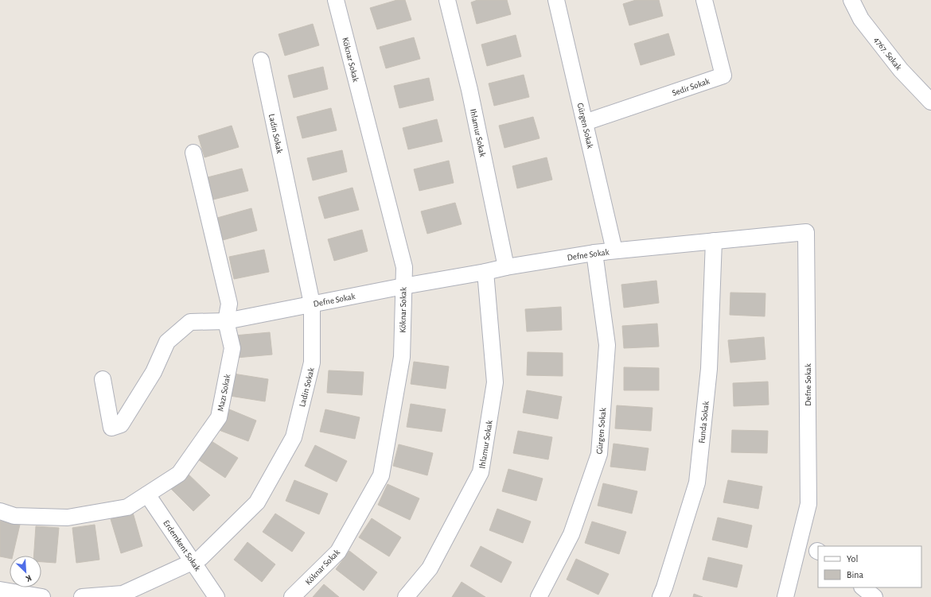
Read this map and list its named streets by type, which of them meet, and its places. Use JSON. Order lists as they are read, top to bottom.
{
  "streets": {
    "street": [
      "4767. Sokak",
      "Köknar Sokak",
      "Sedir Sokak",
      "Gürgen Sokak",
      "Ihlamur Sokak",
      "Ladin Sokak",
      "Defne Sokak",
      "Mazı Sokak",
      "Funda Sokak",
      "Erdemkent Sokak"
    ]
  },
  "crossings": [
    ["Köknar Sokak", "Defne Sokak"],
    ["Sedir Sokak", "Gürgen Sokak"],
    ["Gürgen Sokak", "Defne Sokak"],
    ["Ihlamur Sokak", "Defne Sokak"],
    ["Ladin Sokak", "Defne Sokak"],
    ["Ladin Sokak", "Erdemkent Sokak"],
    ["Defne Sokak", "Mazı Sokak"],
    ["Defne Sokak", "Funda Sokak"],
    ["Mazı Sokak", "Erdemkent Sokak"]
  ],
  "legend": ["Yol", "Bina"],
  "north": "bottom right"
}
